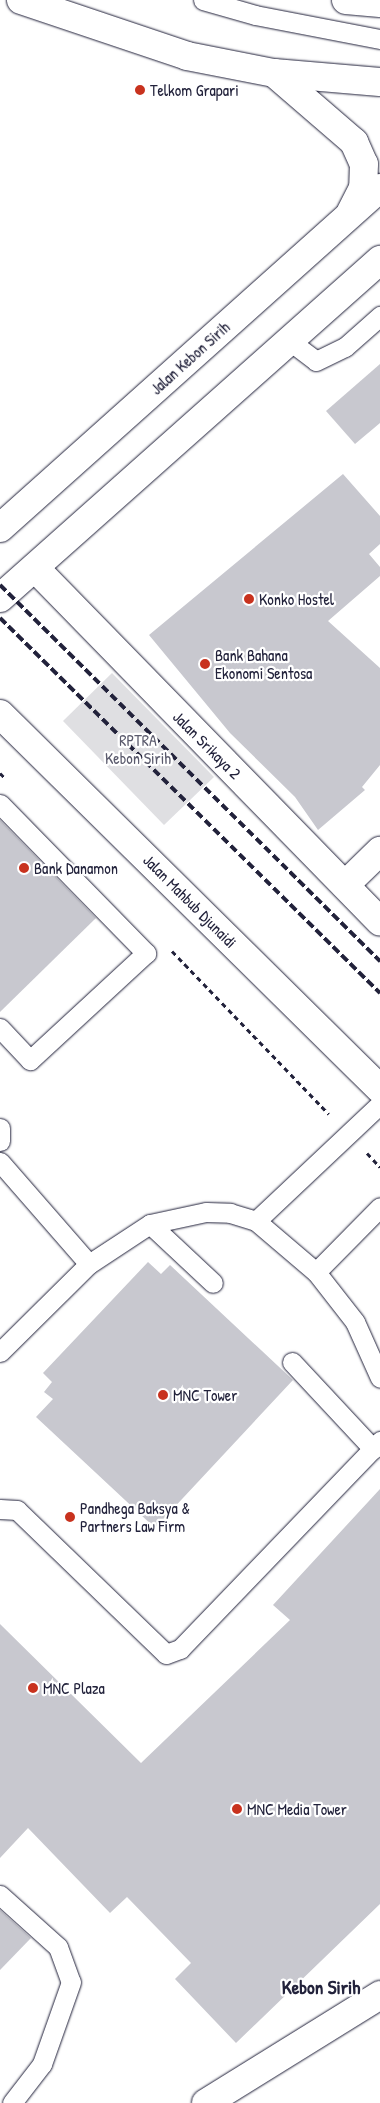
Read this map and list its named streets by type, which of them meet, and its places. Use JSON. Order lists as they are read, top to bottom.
{
  "streets": {
    "main road": ["Jalan Kebon Sirih", "Jalan Srikaya 2", "Jalan Mahbub Djunaidi"]
  },
  "districts": ["Kebon Sirih"],
  "parks": ["RPTRA Kebon Sirih"],
  "places": [
    "Telkom Grapari",
    "Konko Hostel",
    "Bank Bahana Ekonomi Sentosa",
    "Bank Danamon",
    "MNC Tower",
    "Pandhega Baksya & Partners Law Firm",
    "MNC Plaza",
    "MNC Media Tower"
  ]
}
